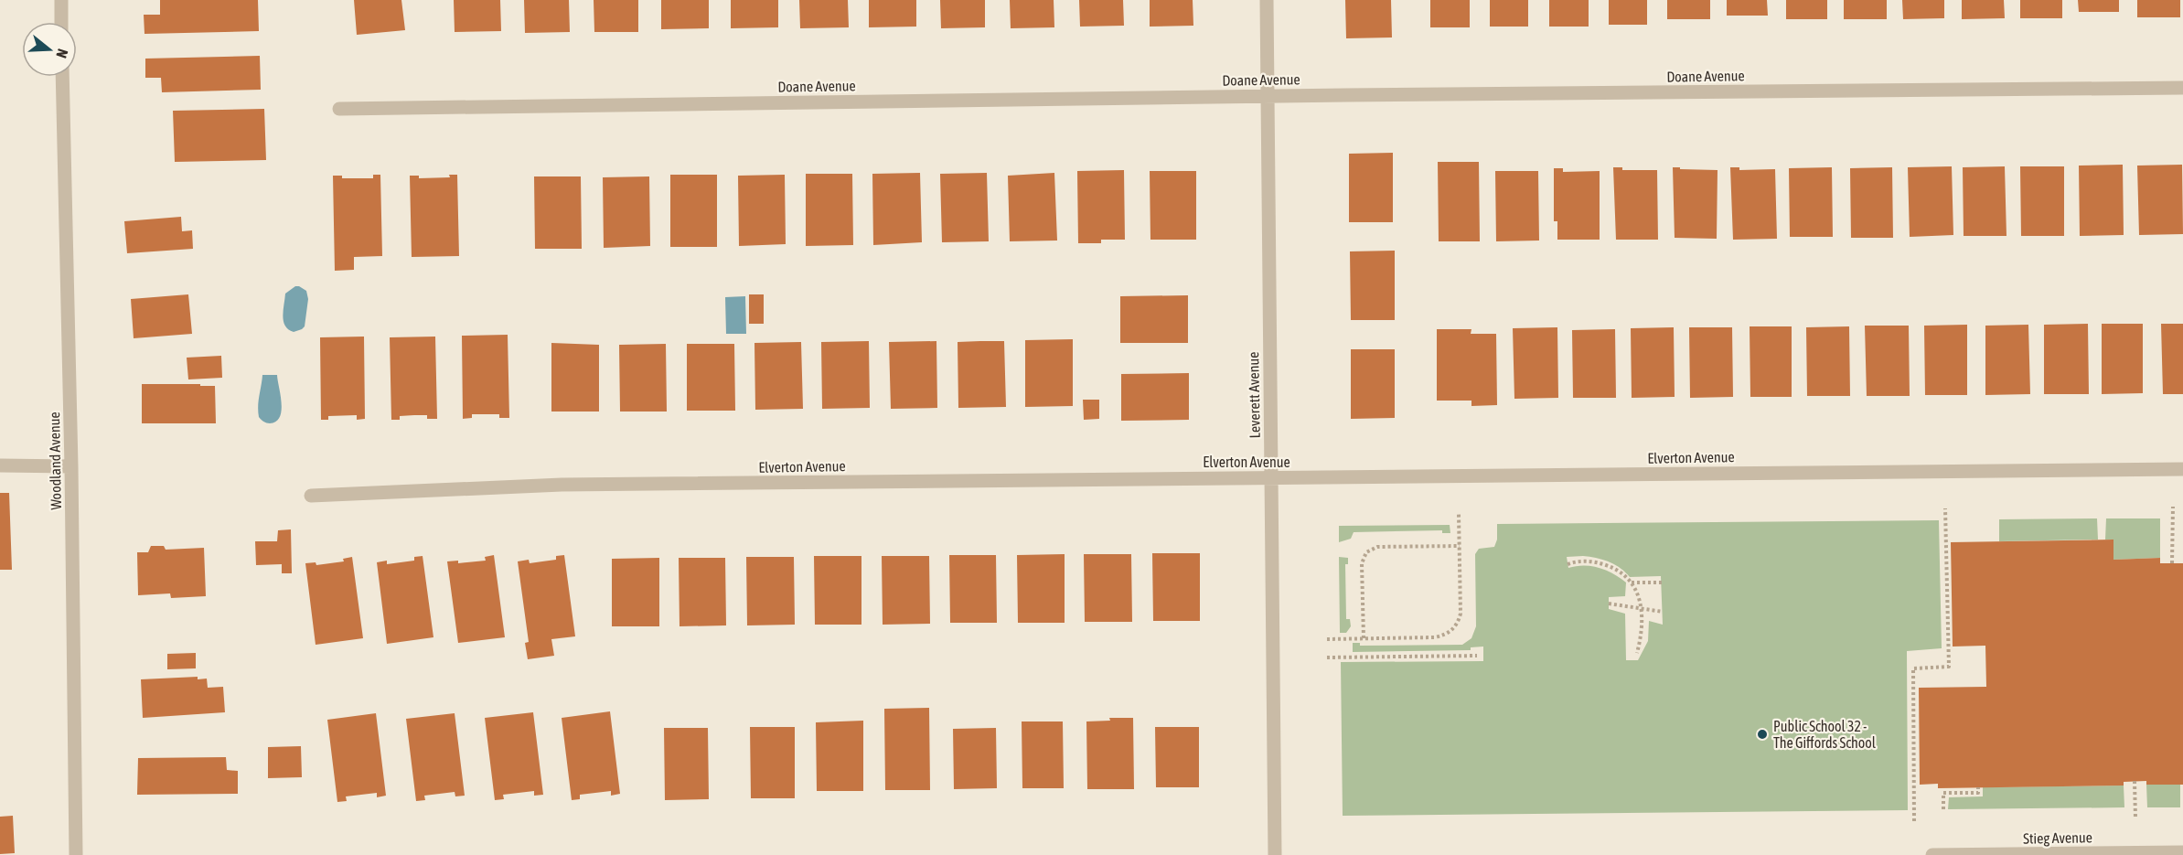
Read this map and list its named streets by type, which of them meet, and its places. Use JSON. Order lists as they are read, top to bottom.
{
  "streets": {
    "street": [
      "Doane Avenue",
      "Leverett Avenue",
      "Elverton Avenue",
      "Woodland Avenue",
      "Stieg Avenue"
    ]
  },
  "crossings": [
    ["Doane Avenue", "Leverett Avenue"],
    ["Leverett Avenue", "Elverton Avenue"]
  ],
  "places": ["Public School 32 - The Giffords School"],
  "north": "right"
}
